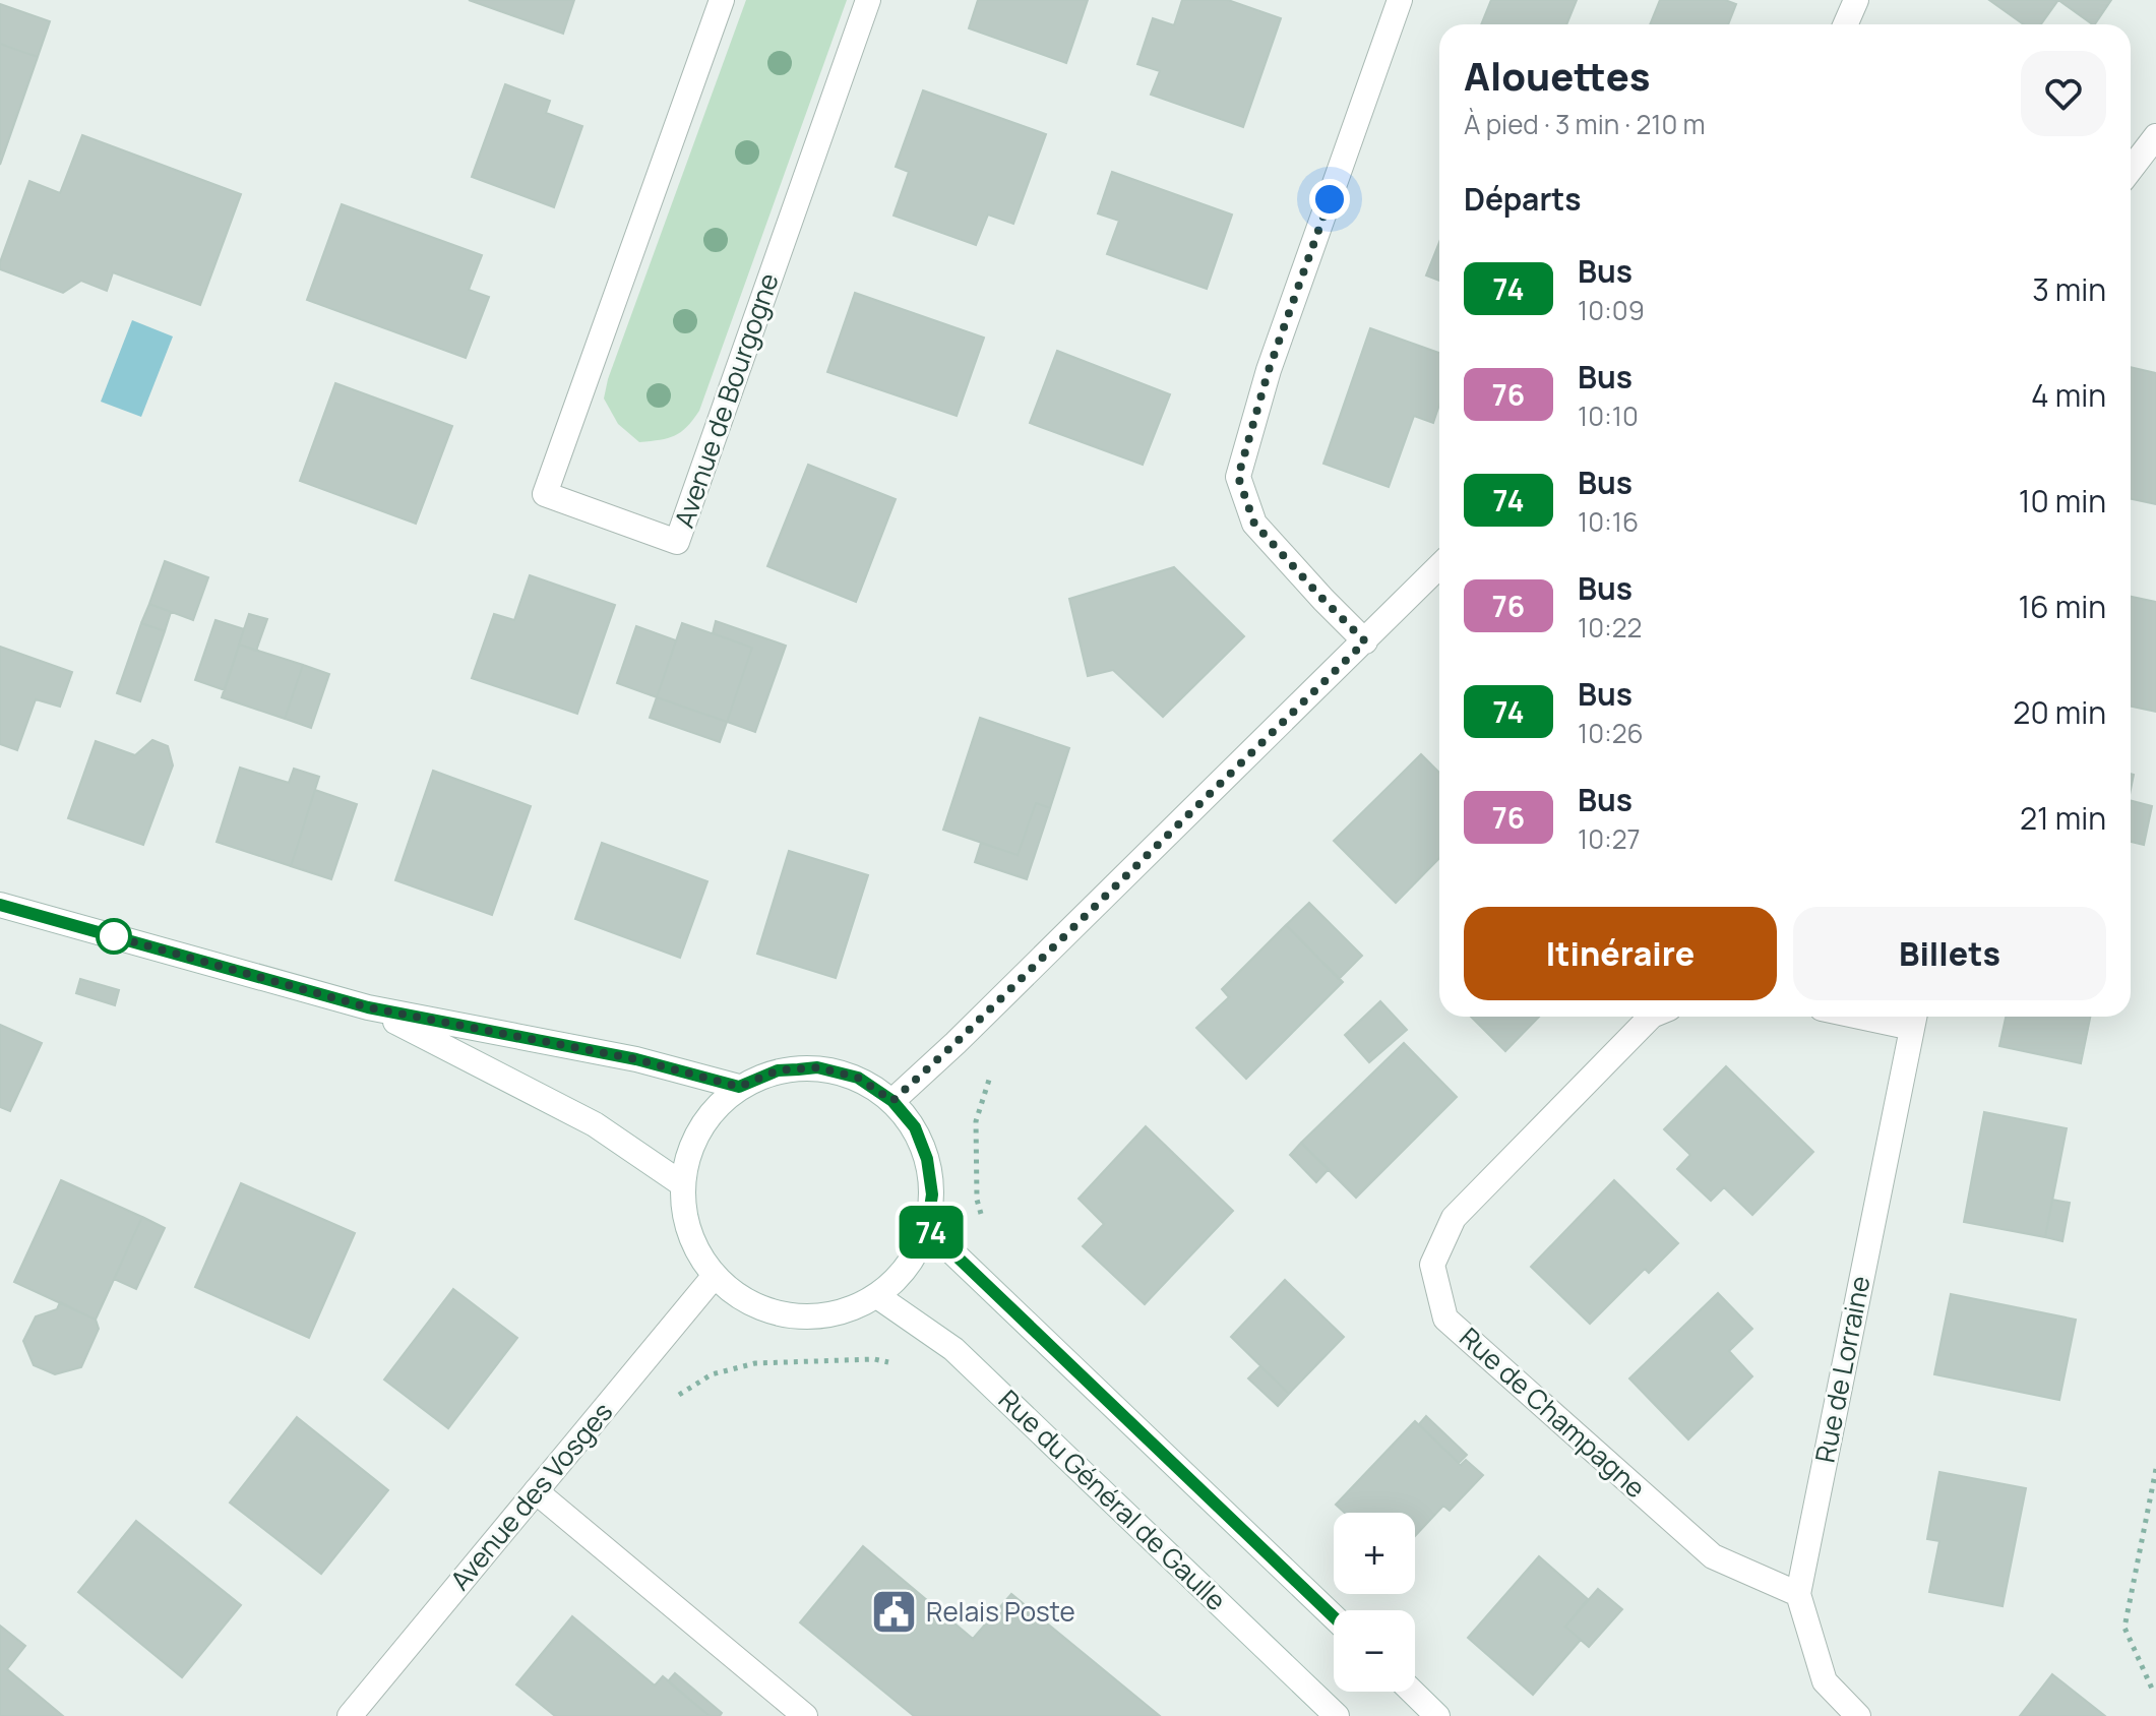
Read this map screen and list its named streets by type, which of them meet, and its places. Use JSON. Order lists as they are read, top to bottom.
{
  "streets": {
    "street": [
      "Avenue de Bourgogne",
      "Rue de Lorraine",
      "Rue de Champagne",
      "Avenue des Vosges",
      "Rue du Général de Gaulle"
    ]
  },
  "crossings": [
    ["Rue de Lorraine", "Rue de Champagne"],
    ["Avenue des Vosges", "Rue du Général de Gaulle"]
  ],
  "places": {
    "public building": ["Relais Poste"]
  },
  "lines": ["bus line 74"],
  "page": {
    "on_map": "74",
    "heading": [
      ["Alouettes", "À pied · 3 min · 210 m"],
      "Départs"
    ],
    "list": [
      {
        "mark": "74",
        "name": "Bus",
        "note": "10:09",
        "value": "3 min"
      },
      {
        "mark": "76",
        "name": "Bus",
        "note": "10:10",
        "value": "4 min"
      },
      {
        "mark": "74",
        "name": "Bus",
        "note": "10:16",
        "value": "10 min"
      },
      {
        "mark": "76",
        "name": "Bus",
        "note": "10:22",
        "value": "16 min"
      },
      {
        "mark": "74",
        "name": "Bus",
        "note": "10:26",
        "value": "20 min"
      },
      {
        "mark": "76",
        "name": "Bus",
        "note": "10:27",
        "value": "21 min"
      }
    ],
    "buttons": ["Itinéraire", "Billets"],
    "map_buttons": ["+", "−"]
  }
}
